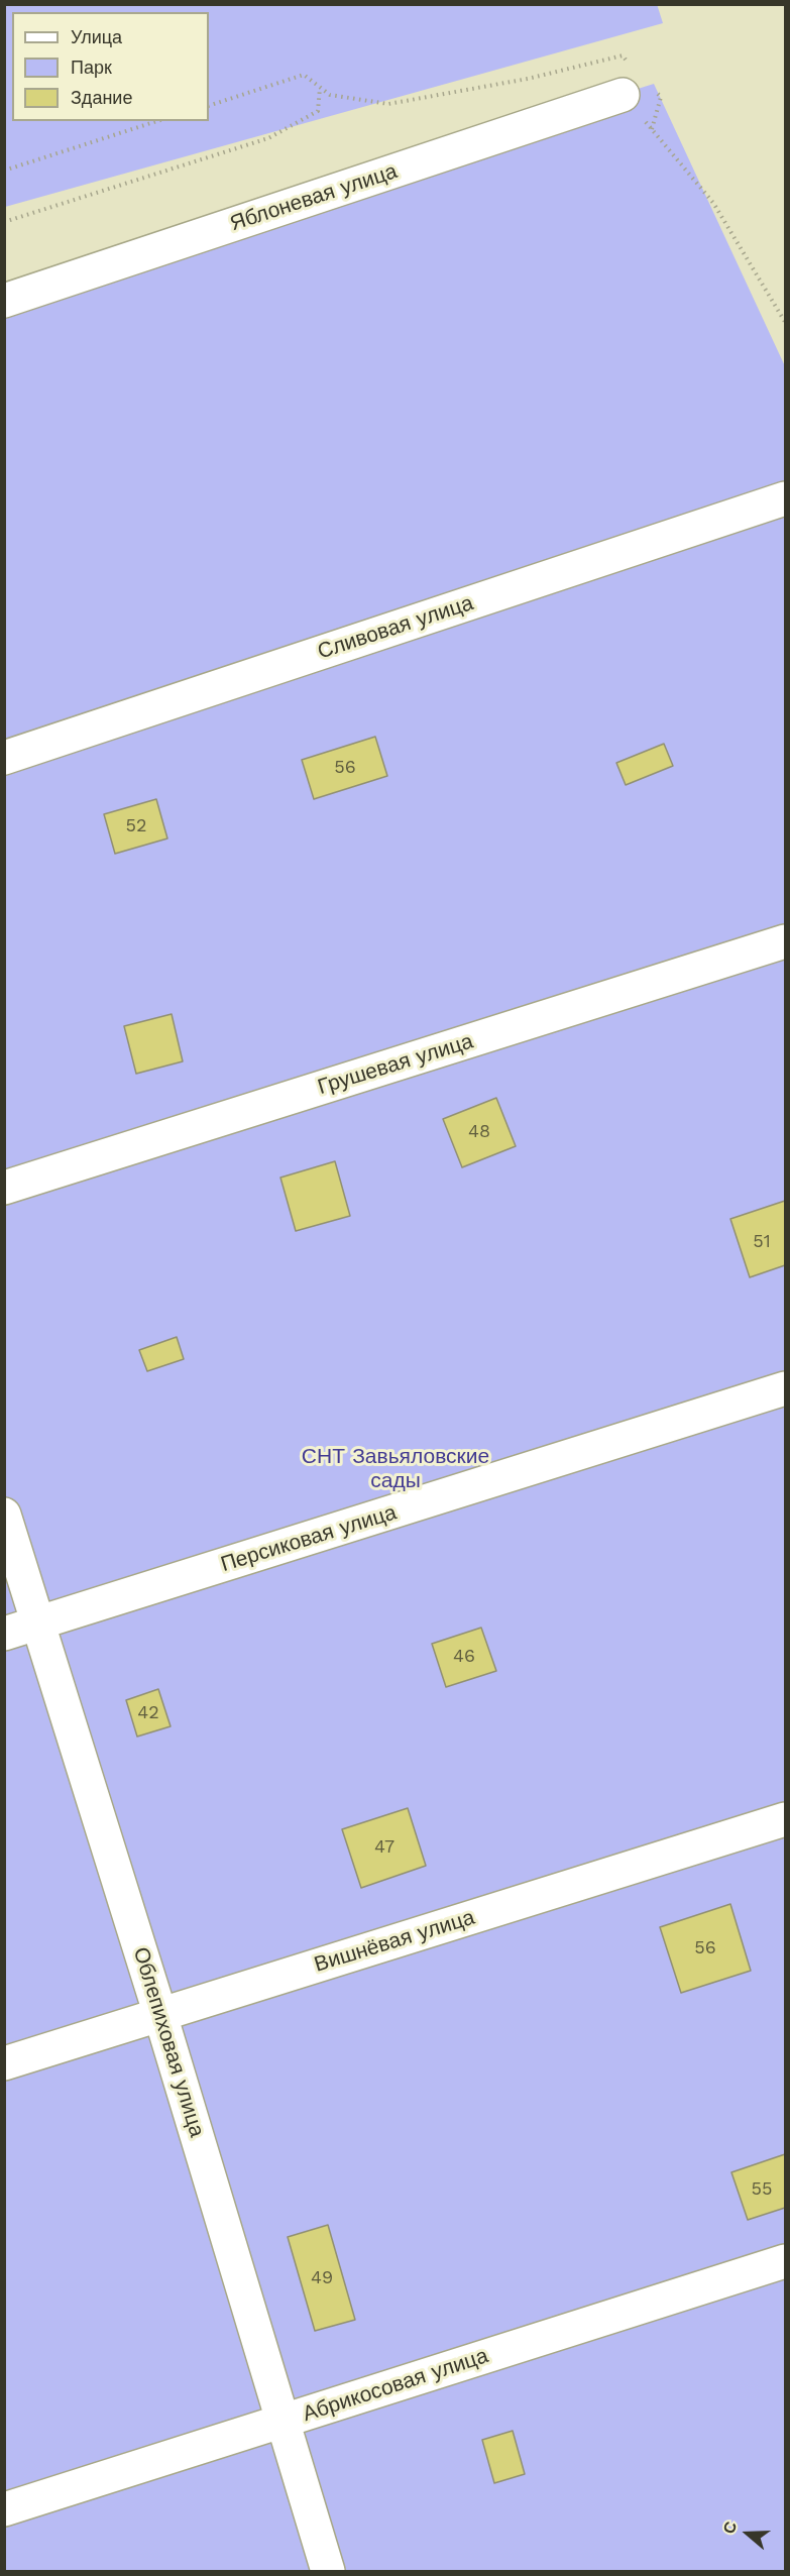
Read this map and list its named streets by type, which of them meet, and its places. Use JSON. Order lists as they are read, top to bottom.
{
  "streets": {
    "street": [
      "Яблоневая улица",
      "Сливовая улица",
      "Грушевая улица",
      "Персиковая улица",
      "Вишнёвая улица",
      "Облепиховая улица",
      "Абрикосовая улица"
    ]
  },
  "crossings": [
    ["Персиковая улица", "Облепиховая улица"],
    ["Вишнёвая улица", "Облепиховая улица"],
    ["Облепиховая улица", "Абрикосовая улица"]
  ],
  "parks": ["СНТ Завьяловские сады"],
  "house_numbers": [
    "56",
    "52",
    "48",
    "51",
    "46",
    "42",
    "47",
    "56",
    "55",
    "49"
  ],
  "legend": ["Улица", "Парк", "Здание"],
  "north": "left"
}
